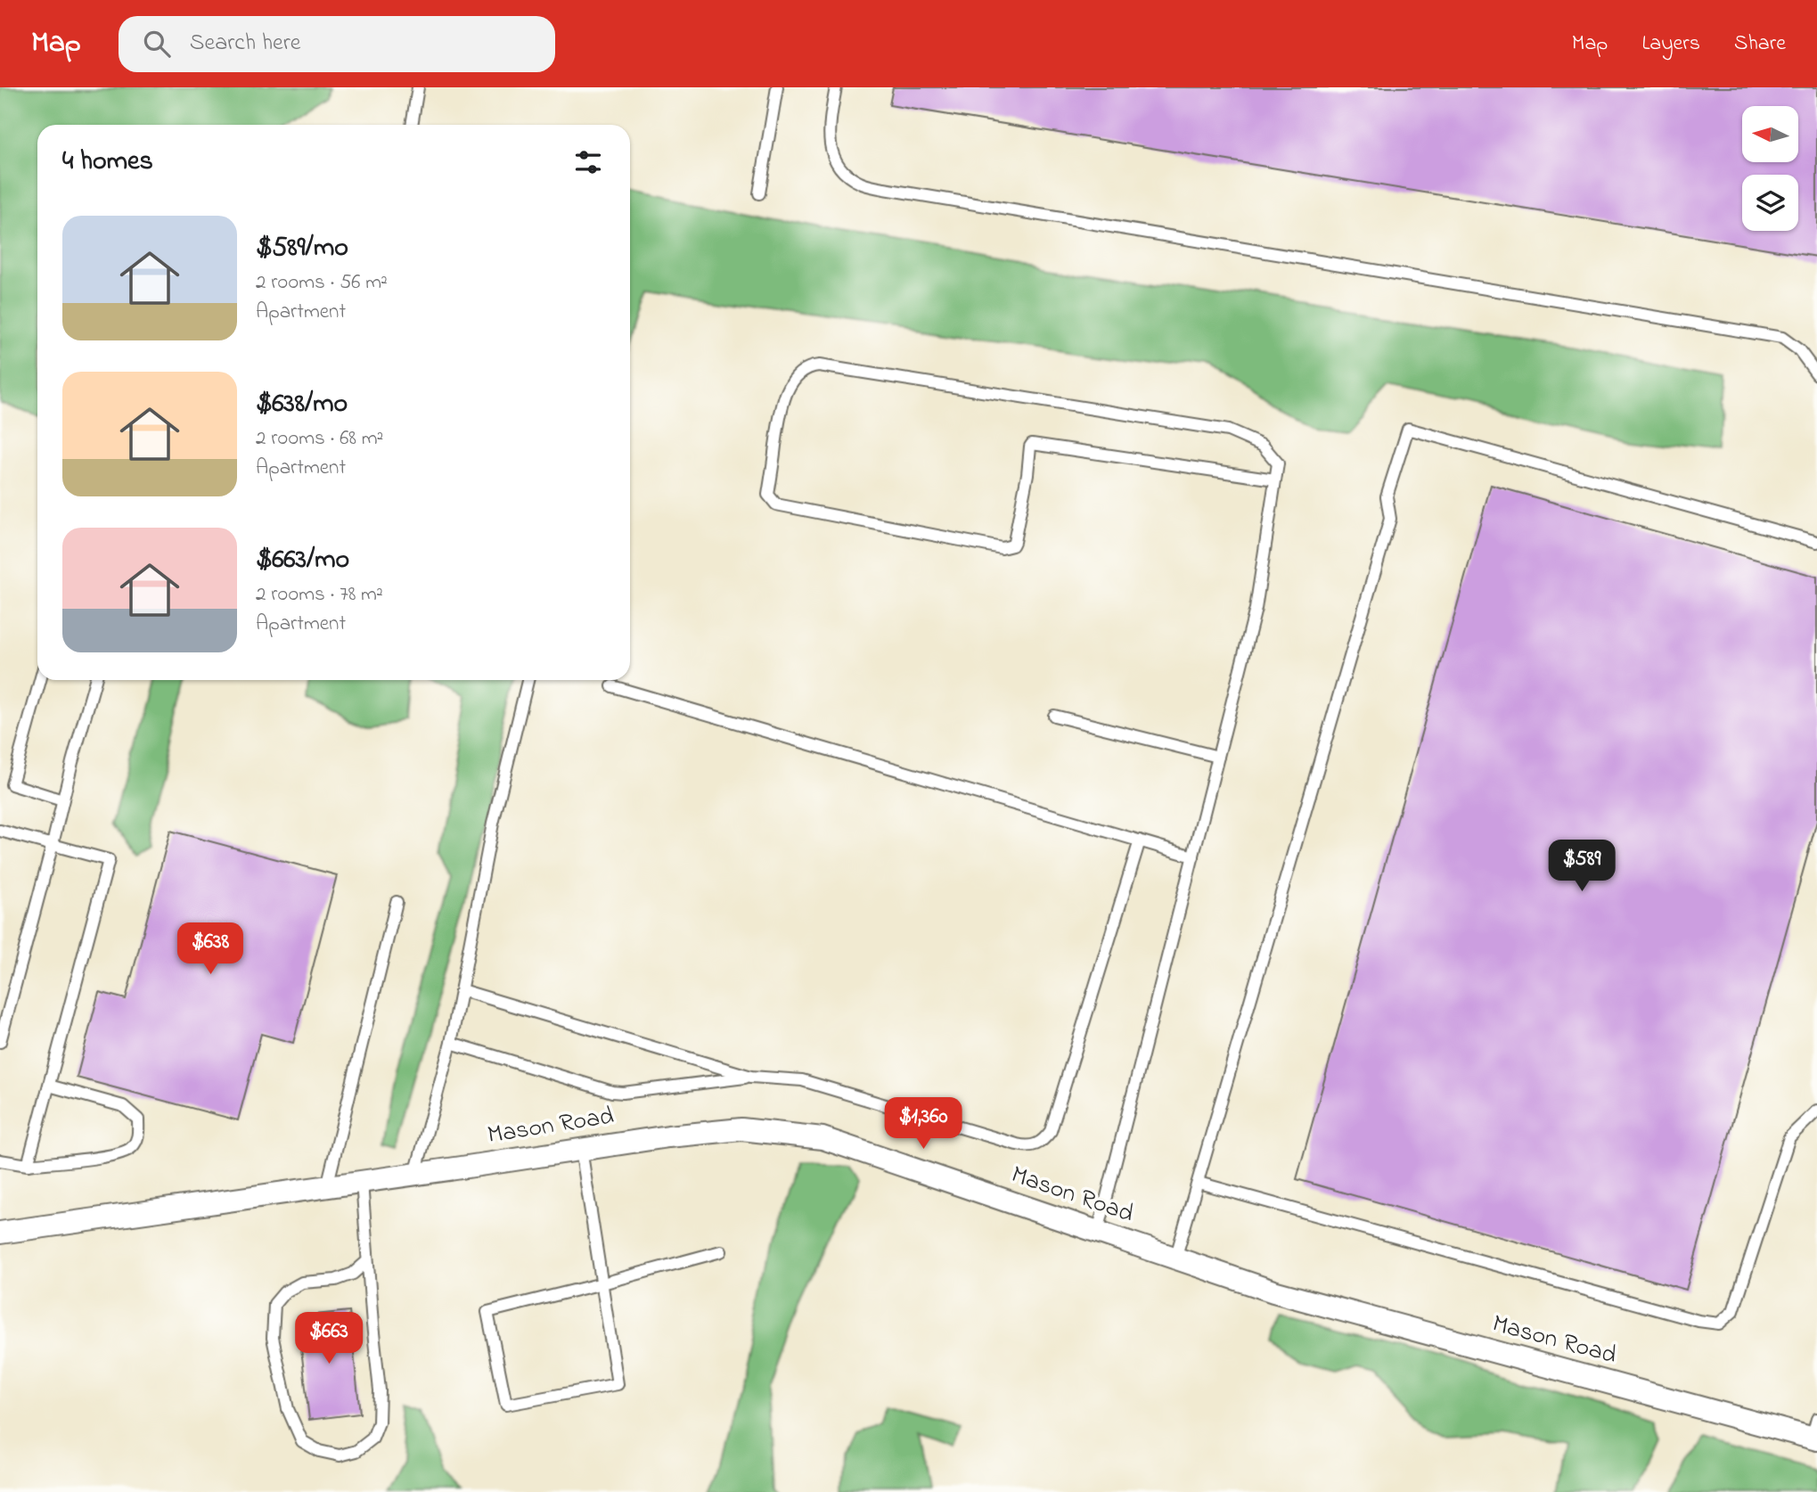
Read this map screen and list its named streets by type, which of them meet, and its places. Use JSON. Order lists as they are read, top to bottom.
{
  "streets": {
    "street": ["Mason Road"]
  },
  "north": "left",
  "page": {
    "header": "Map",
    "search": "Search here",
    "nav": ["Map", "Layers", "Share"],
    "heading": "4 homes",
    "list": [
      {
        "name": "$589/mo",
        "note": "2 rooms · 56 m² · Apartment"
      },
      {
        "name": "$638/mo",
        "note": "2 rooms · 68 m² · Apartment"
      },
      {
        "name": "$663/mo",
        "note": "2 rooms · 78 m² · Apartment"
      }
    ],
    "price": [
      "$589",
      "$638",
      "$1,360",
      "$663"
    ]
  }
}
